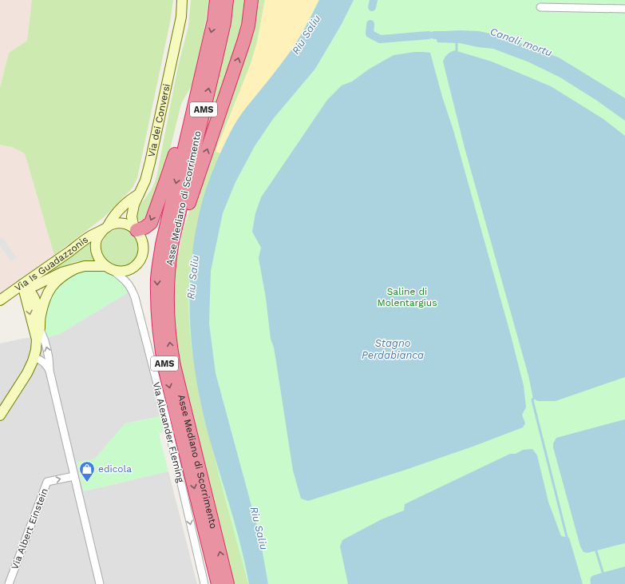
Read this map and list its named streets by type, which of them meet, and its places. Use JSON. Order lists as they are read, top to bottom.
{
  "streets": {
    "highway": ["AMS", "Asse Mediano di Scorrimento"],
    "street": [
      "Via dei Conversi",
      "Via Is Guadazzonis",
      "Via Alexander Fleming",
      "Via Albert Einstein"
    ]
  },
  "crossings": [
    ["Via dei Conversi", "Via Is Guadazzonis"],
    ["Via dei Conversi", "Via Alexander Fleming"],
    ["Via Is Guadazzonis", "Via Alexander Fleming"]
  ],
  "one_way": ["Via Alexander Fleming", "Via Albert Einstein"],
  "water": ["Riu Saliu", "Canali mortu", "Stagno Perdabianca"],
  "parks": ["Saline di Molentargius"],
  "places": {
    "shop": ["edicola"]
  }
}
